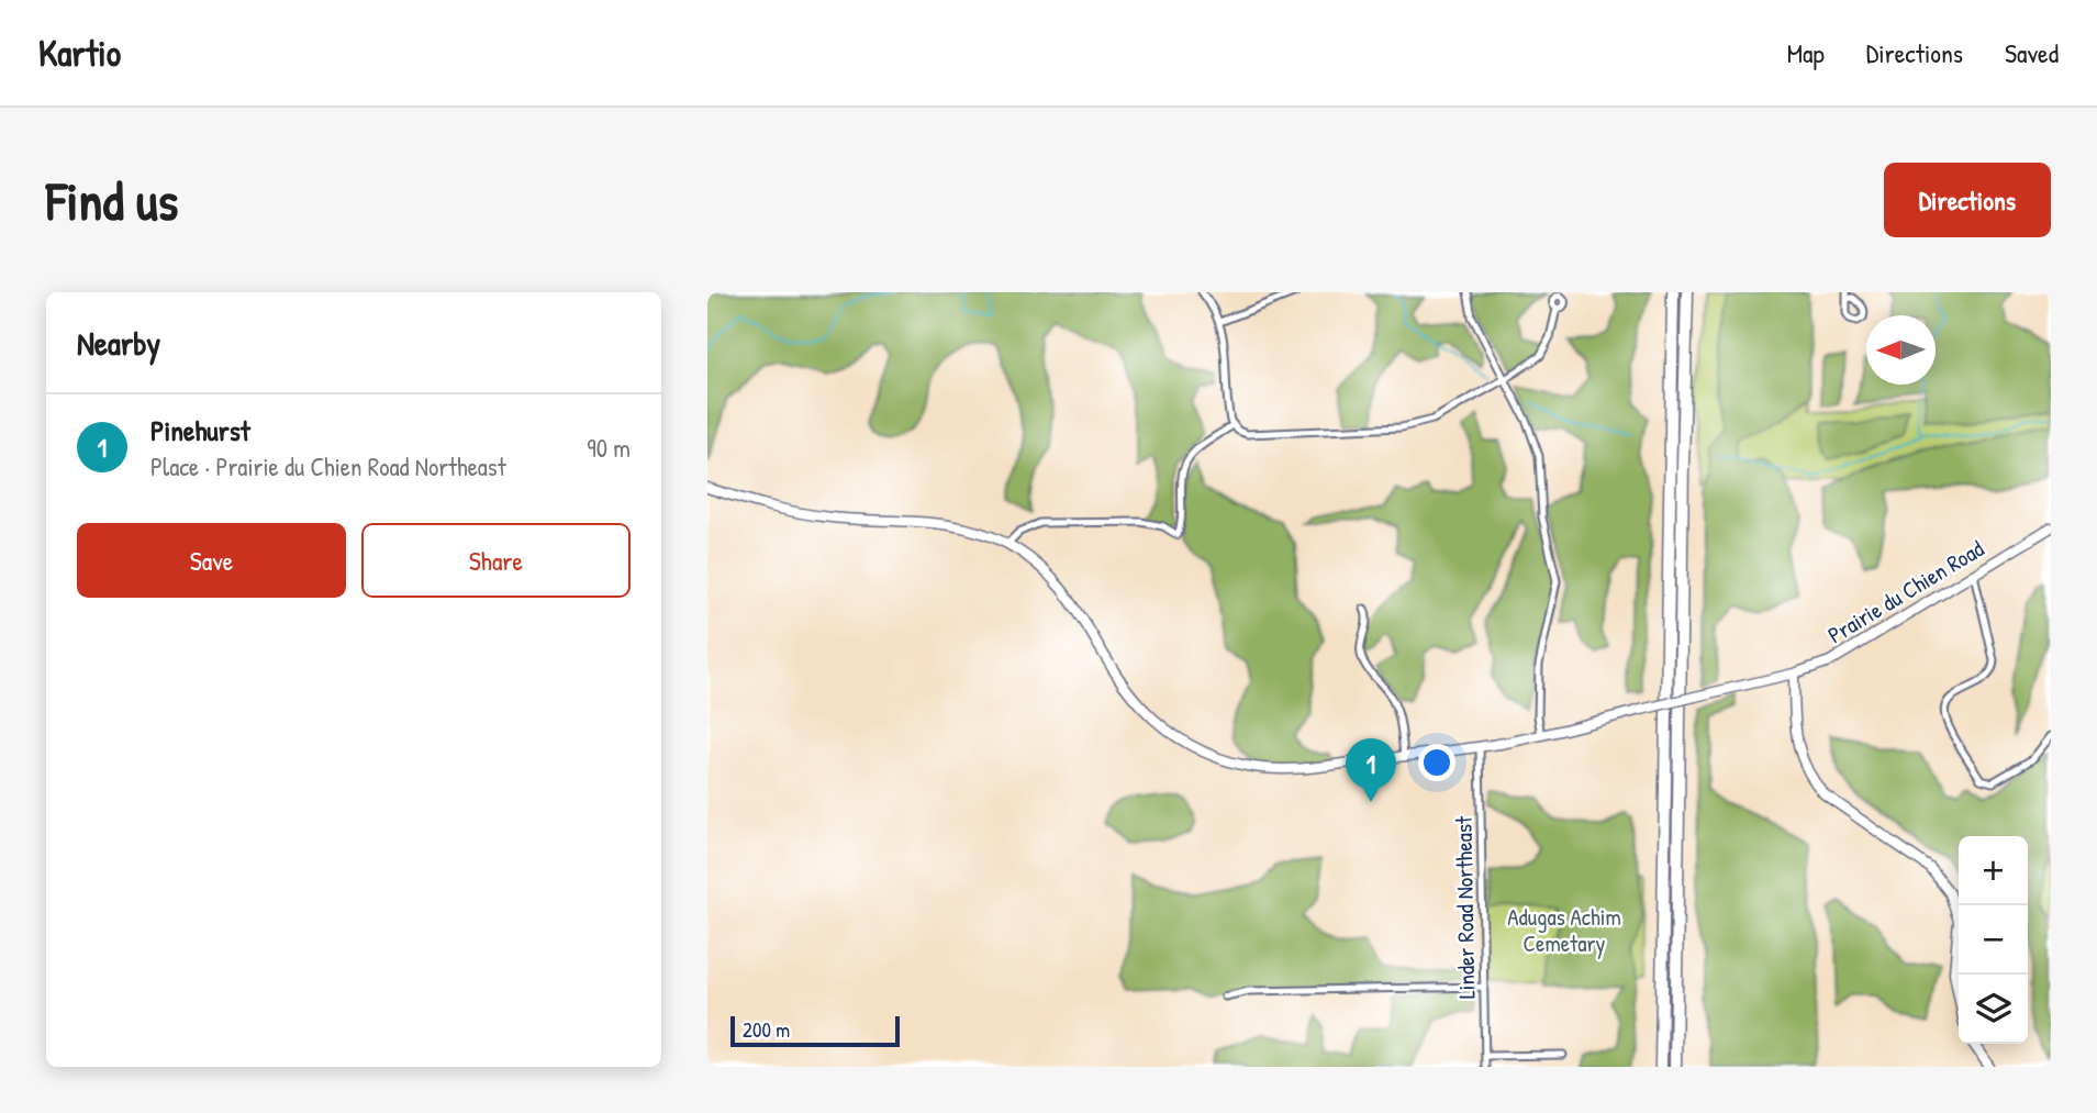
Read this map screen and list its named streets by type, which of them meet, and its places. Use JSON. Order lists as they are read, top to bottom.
{
  "streets": {
    "street": ["Prairie du Chien Road", "Linder Road Northeast"]
  },
  "crossings": [
    ["Prairie du Chien Road", "Linder Road Northeast"]
  ],
  "parks": ["Adugas Achim Cemetary"],
  "scale_bar": "200 m",
  "north": "left",
  "page": {
    "header": "Kartio",
    "nav": ["Map", "Directions", "Saved"],
    "buttons": [
      "Directions",
      ["Save", "Share"]
    ],
    "title": "Find us",
    "heading": "Nearby",
    "list": [
      {
        "mark": "1",
        "name": "Pinehurst",
        "note": "Place · Prairie du Chien Road Northeast",
        "value": "90 m"
      }
    ],
    "pins": "1",
    "map_buttons": ["+", "−"],
    "scale": "200 m"
  }
}
